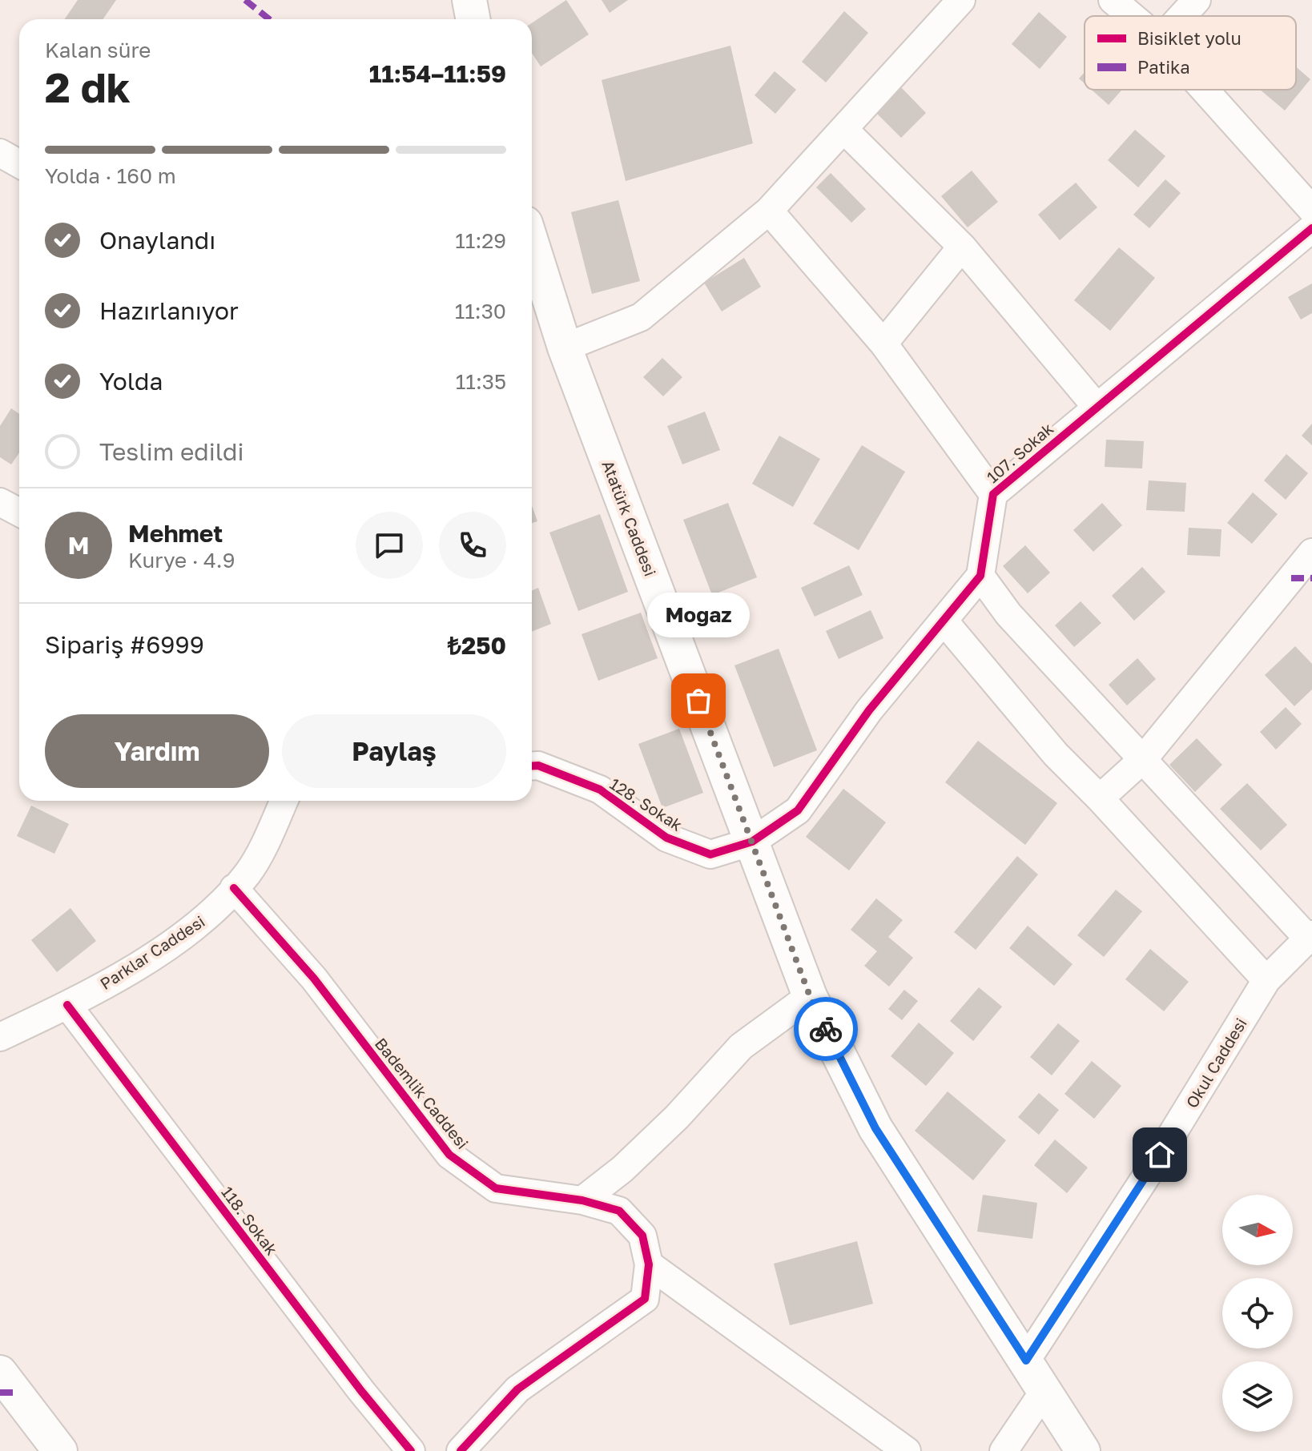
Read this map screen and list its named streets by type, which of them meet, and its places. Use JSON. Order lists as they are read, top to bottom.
{
  "streets": {
    "main road": ["Atatürk Caddesi"],
    "street": [
      "107. Sokak",
      "128. Sokak",
      "Parklar Caddesi",
      "Okul Caddesi",
      "Bademlik Caddesi",
      "118. Sokak"
    ]
  },
  "crossings": [
    ["Atatürk Caddesi", "128. Sokak"],
    ["Atatürk Caddesi", "Okul Caddesi"],
    ["Parklar Caddesi", "Bademlik Caddesi"],
    ["Parklar Caddesi", "118. Sokak"]
  ],
  "places": ["Mogaz"],
  "legend": ["Bisiklet yolu", "Patika"],
  "north": "right",
  "page": {
    "heading": ["2 dk", "Kalan süre", "11:54–11:59"],
    "panel": [
      "Mehmet",
      "Kurye · 4.9",
      "Sipariş #6999",
      "₺250"
    ],
    "bar": "Yolda · 160 m",
    "list": [
      ["Onaylandı", "11:29"],
      ["Hazırlanıyor", "11:30"],
      ["Yolda", "11:35"],
      "Teslim edildi"
    ],
    "round": "M",
    "bubble": "Mogaz",
    "buttons": ["Yardım", "Paylaş"]
  }
}
